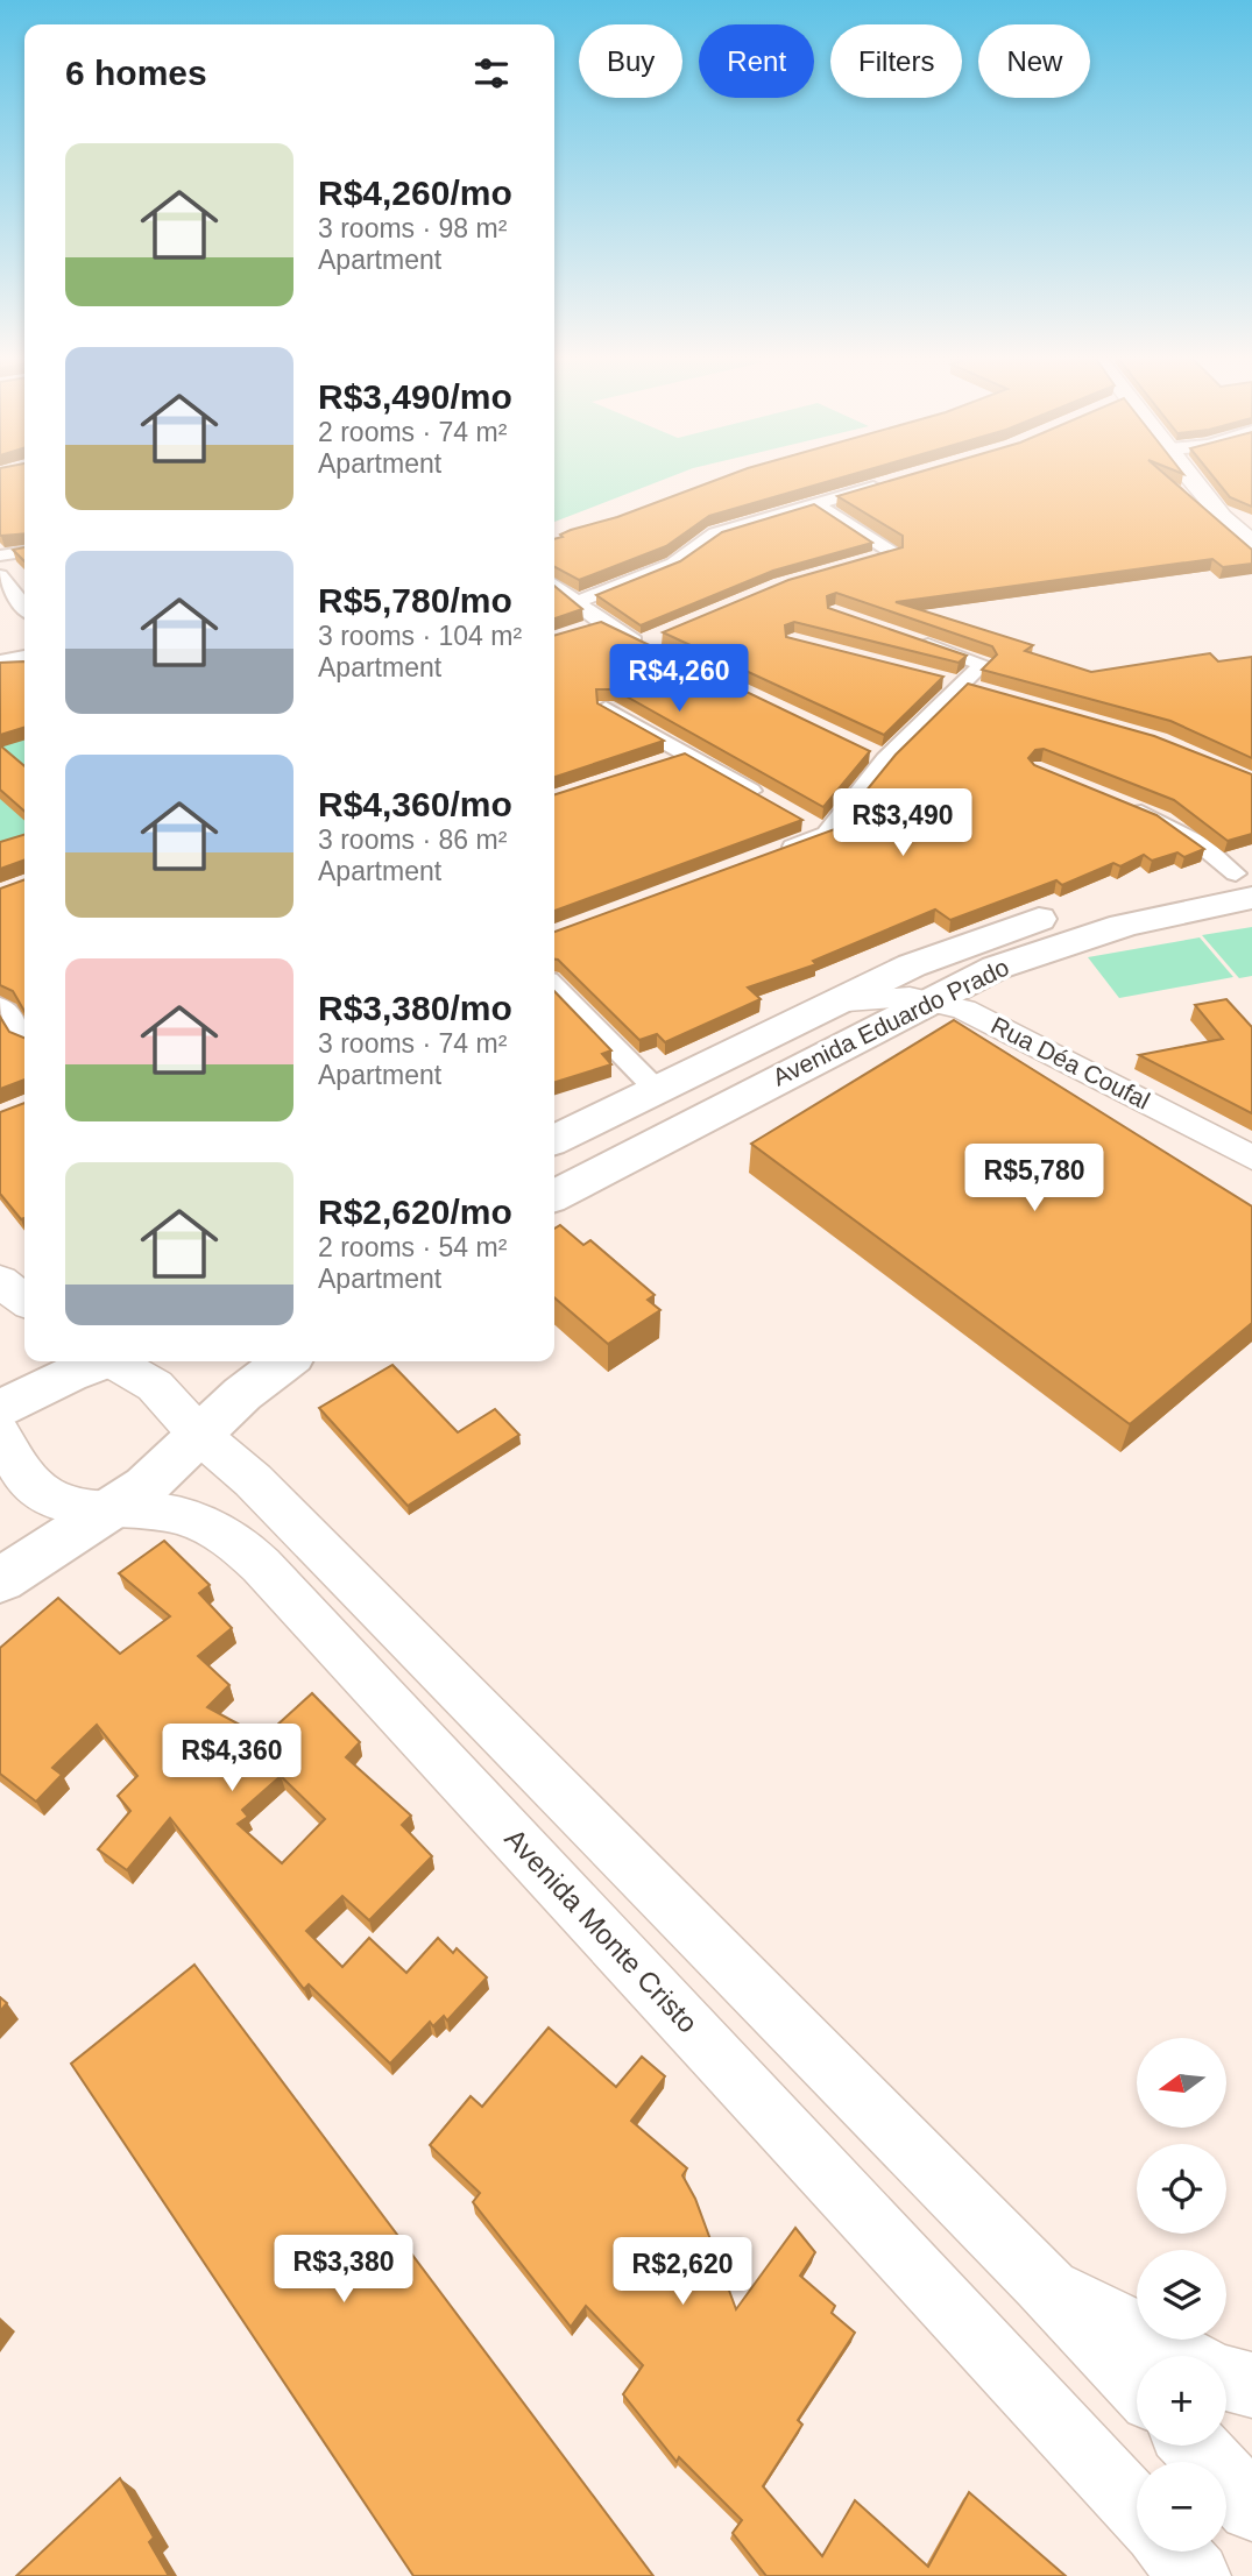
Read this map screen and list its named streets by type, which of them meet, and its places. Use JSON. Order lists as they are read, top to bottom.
{
  "streets": {
    "main road": ["Avenida Eduardo Prado", "Avenida Monte Cristo"],
    "street": ["Rua Déa Coufal"]
  },
  "crossings": [
    ["Avenida Eduardo Prado", "Rua Déa Coufal"]
  ],
  "north": "left",
  "page": {
    "chip": [
      "Buy",
      "Rent",
      "Filters",
      "New"
    ],
    "heading": "6 homes",
    "list": [
      {
        "name": "R$4,260/mo",
        "note": "3 rooms · 98 m² · Apartment"
      },
      {
        "name": "R$3,490/mo",
        "note": "2 rooms · 74 m² · Apartment"
      },
      {
        "name": "R$5,780/mo",
        "note": "3 rooms · 104 m² · Apartment"
      },
      {
        "name": "R$4,360/mo",
        "note": "3 rooms · 86 m² · Apartment"
      },
      {
        "name": "R$3,380/mo",
        "note": "3 rooms · 74 m² · Apartment"
      },
      {
        "name": "R$2,620/mo",
        "note": "2 rooms · 54 m² · Apartment"
      }
    ],
    "price": [
      "R$4,260",
      "R$3,490",
      "R$5,780",
      "R$4,360",
      "R$3,380",
      "R$2,620"
    ],
    "map_buttons": ["+", "−"]
  }
}
